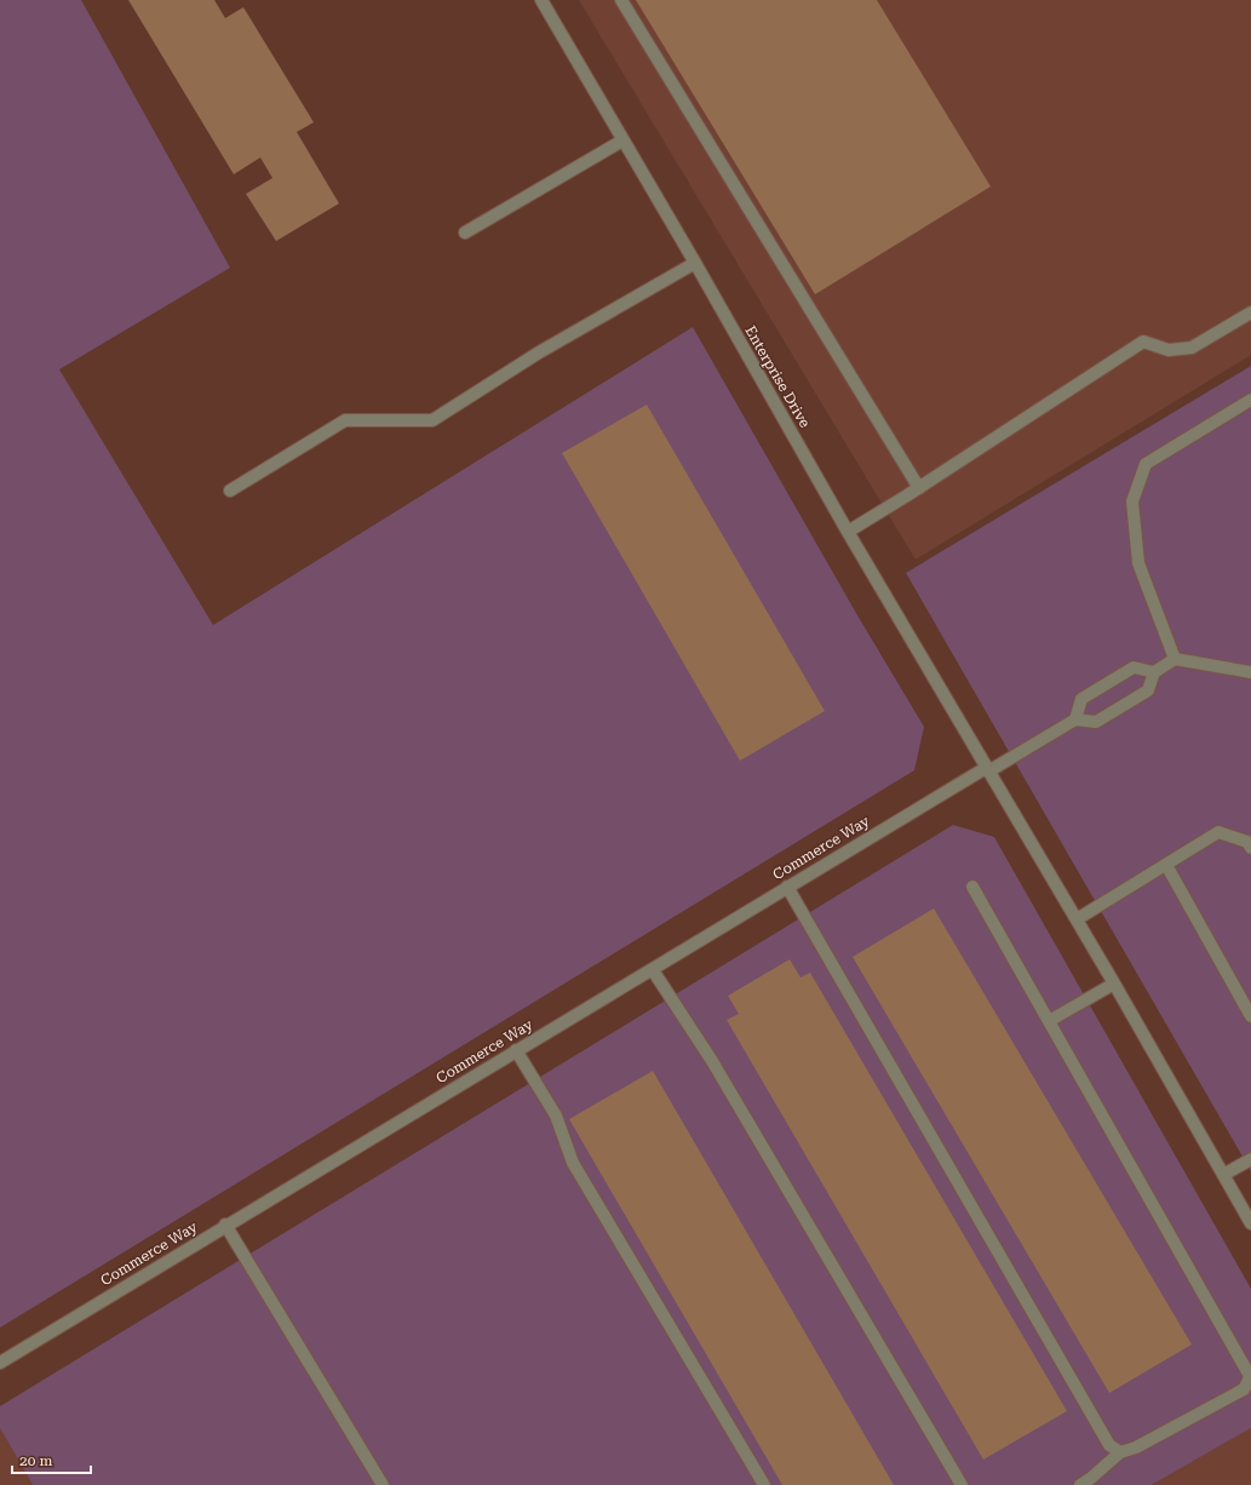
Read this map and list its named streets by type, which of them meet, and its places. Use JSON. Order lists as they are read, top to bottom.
{
  "streets": {
    "street": ["Enterprise Drive", "Commerce Way"]
  },
  "crossings": [
    ["Enterprise Drive", "Commerce Way"]
  ],
  "scale_bar": "20 m"
}
